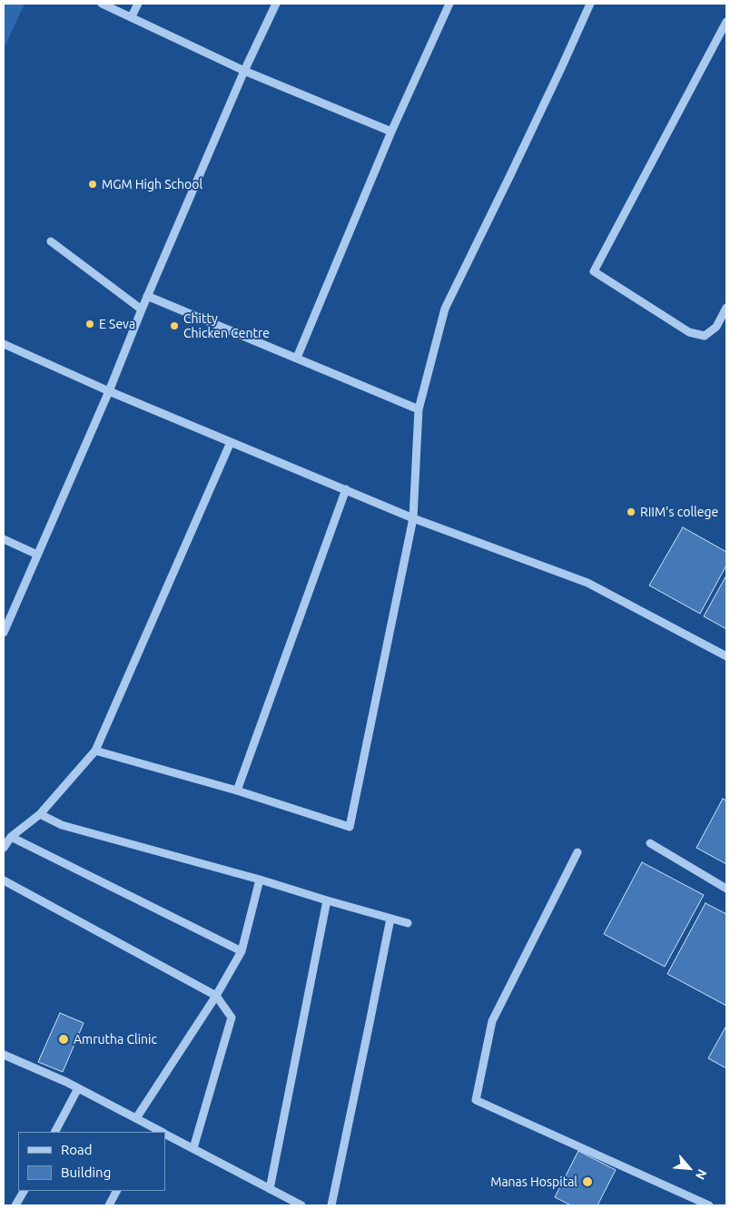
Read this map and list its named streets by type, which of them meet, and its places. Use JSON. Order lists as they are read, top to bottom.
{
  "places": [
    "MGM High School",
    "E Seva",
    "Chitty Chicken Centre",
    "RIIM's college",
    "Amrutha Clinic",
    "Manas Hospital"
  ],
  "legend": ["Road", "Building"],
  "north": "bottom right"
}
